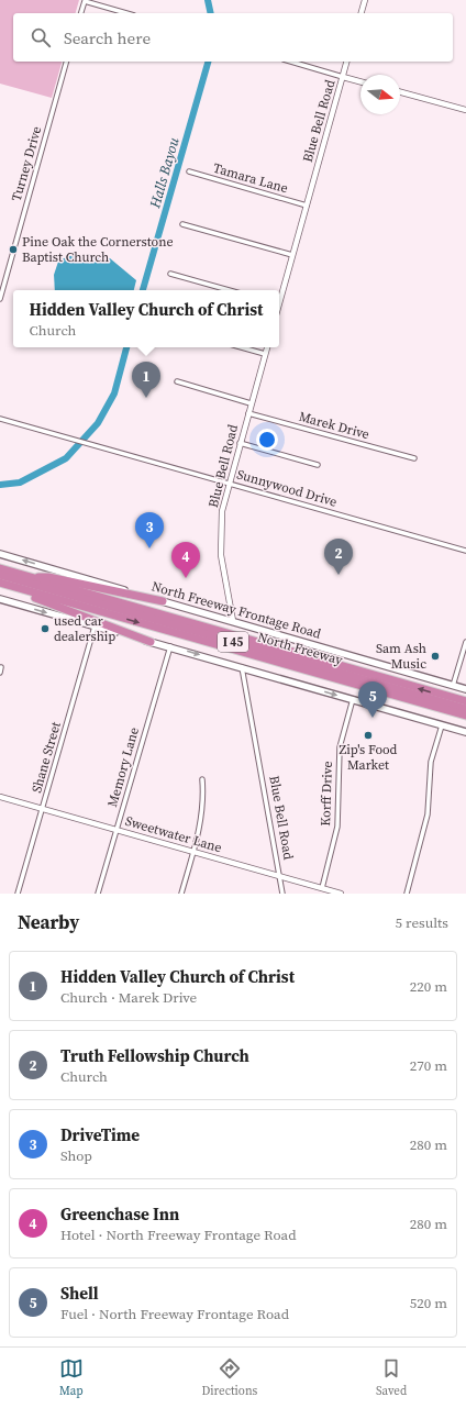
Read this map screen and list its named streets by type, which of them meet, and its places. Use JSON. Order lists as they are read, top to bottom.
{
  "streets": {
    "highway": ["I 45", "North Freeway"],
    "main road": ["North Freeway Frontage Road"],
    "street": [
      "Blue Bell Road",
      "Turney Drive",
      "Tamara Lane",
      "Marek Drive",
      "Sunnywood Drive",
      "Shane Street",
      "Memory Lane",
      "Korff Drive",
      "Sweetwater Lane"
    ]
  },
  "crossings": [
    ["Blue Bell Road", "Tamara Lane"],
    ["Blue Bell Road", "Marek Drive"],
    ["Blue Bell Road", "Sunnywood Drive"],
    ["Blue Bell Road", "North Freeway Frontage Road"],
    ["Blue Bell Road", "Sweetwater Lane"],
    ["Shane Street", "Sweetwater Lane"],
    ["Memory Lane", "Sweetwater Lane"],
    ["Korff Drive", "Sweetwater Lane"]
  ],
  "water": ["Halls Bayou"],
  "places": [
    "Pine Oak the Cornerstone Baptist Church",
    "used car dealership",
    "Sam Ash Music",
    "Zip's Food Market"
  ],
  "north": "right",
  "page": {
    "search": "Search here",
    "popup": ["Hidden Valley Church of Christ", "Church"],
    "pins": [
      "1",
      "3",
      "2",
      "4",
      "5"
    ],
    "heading": ["Nearby", "5 results"],
    "list": [
      {
        "mark": "1",
        "name": "Hidden Valley Church of Christ",
        "note": "Church · Marek Drive",
        "value": "220 m"
      },
      {
        "mark": "2",
        "name": "Truth Fellowship Church",
        "note": "Church",
        "value": "270 m"
      },
      {
        "mark": "3",
        "name": "DriveTime",
        "note": "Shop",
        "value": "280 m"
      },
      {
        "mark": "4",
        "name": "Greenchase Inn",
        "note": "Hotel · North Freeway Frontage Road",
        "value": "280 m"
      },
      {
        "mark": "5",
        "name": "Shell",
        "note": "Fuel · North Freeway Frontage Road",
        "value": "520 m"
      }
    ],
    "nav": ["Map", "Directions", "Saved"]
  }
}
